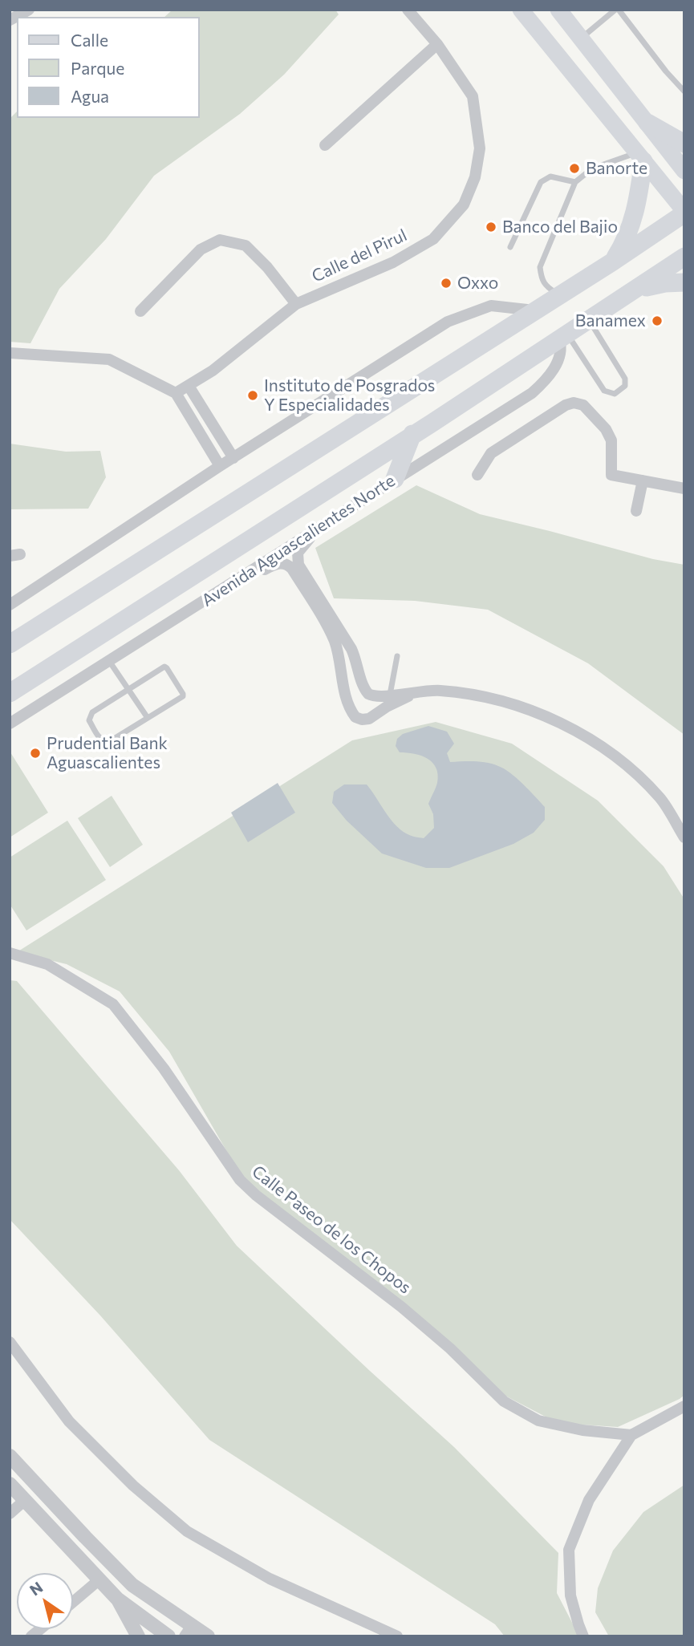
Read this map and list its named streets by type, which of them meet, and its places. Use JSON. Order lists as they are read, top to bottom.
{
  "streets": {
    "main road": ["Avenida Aguascalientes Norte"],
    "street": ["Calle del Pirul", "Calle Paseo de los Chopos"]
  },
  "places": [
    "Banorte",
    "Banco del Bajio",
    "Oxxo",
    "Banamex",
    "Instituto de Posgrados Y Especialidades",
    "Prudential Bank Aguascalientes"
  ],
  "legend": ["Calle", "Parque", "Agua"],
  "north": "top left"
}
